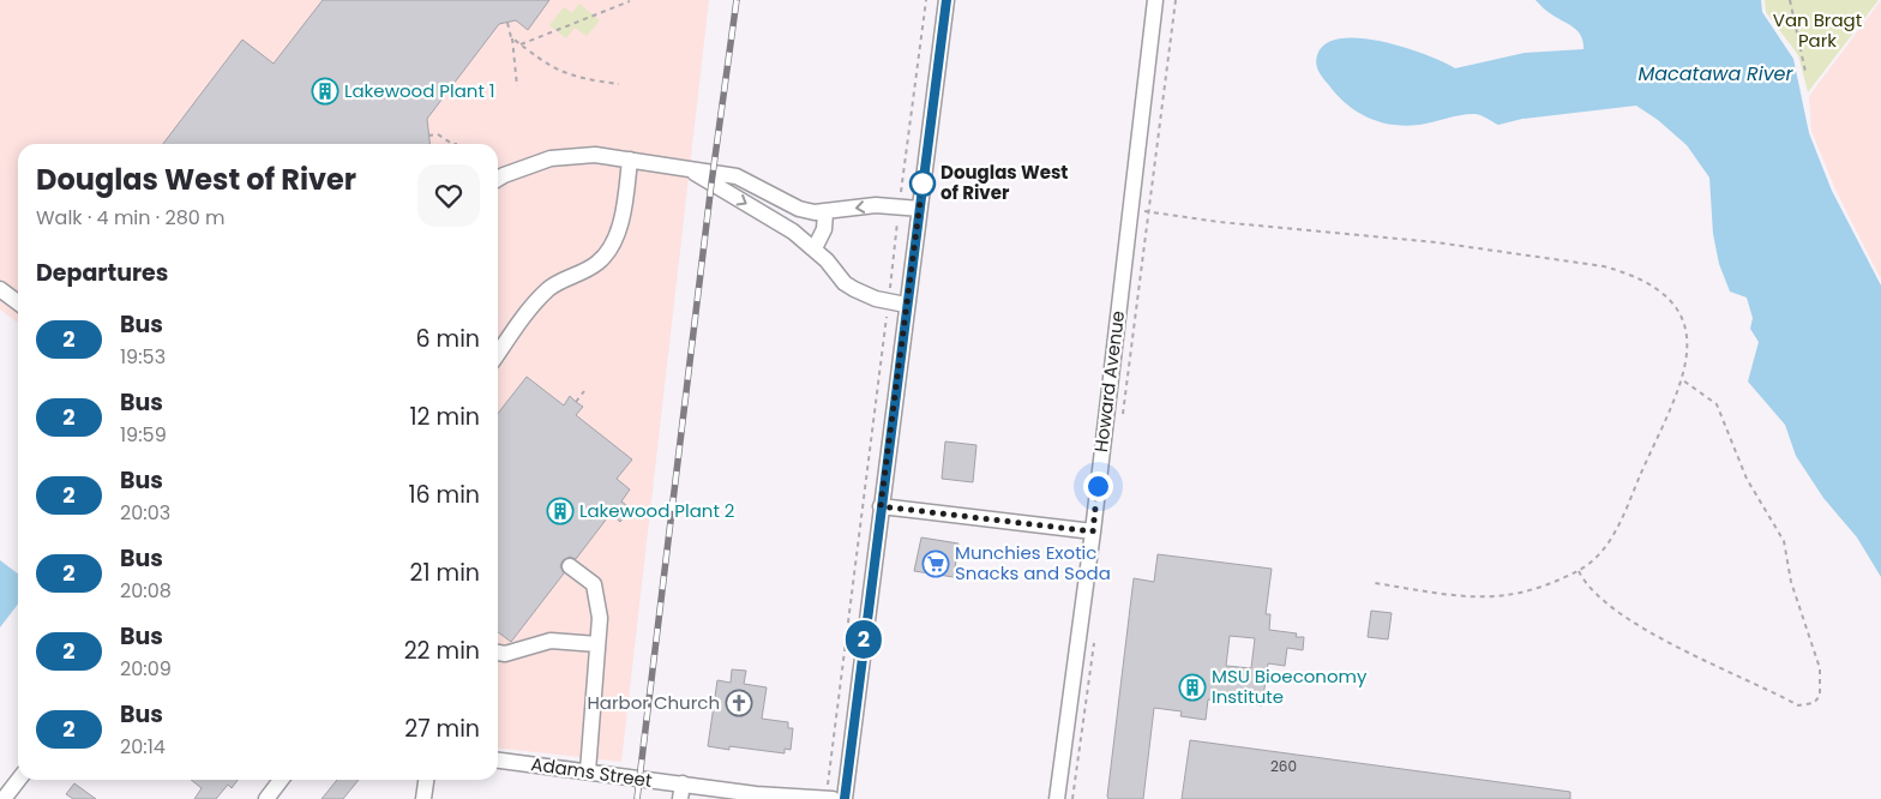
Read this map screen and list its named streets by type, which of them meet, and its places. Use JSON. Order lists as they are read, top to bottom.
{
  "streets": {
    "street": ["Howard Avenue", "Adams Street"]
  },
  "water": ["Macatawa River"],
  "parks": ["Van Bragt Park"],
  "places": {
    "building": ["Lakewood Plant 1", "Lakewood Plant 2", "MSU Bioeconomy Institute"],
    "other": ["Douglas West of River"],
    "supermarket": ["Munchies Exotic Snacks and Soda"],
    "church": ["Harbor Church"]
  },
  "lines": ["bus line 2"],
  "house_numbers": ["260"],
  "page": {
    "on_map": "2",
    "heading": [
      ["Douglas West of River", "Walk · 4 min · 280 m"],
      "Departures"
    ],
    "list": [
      {
        "mark": "2",
        "name": "Bus",
        "note": "19:53",
        "value": "6 min"
      },
      {
        "mark": "2",
        "name": "Bus",
        "note": "19:59",
        "value": "12 min"
      },
      {
        "mark": "2",
        "name": "Bus",
        "note": "20:03",
        "value": "16 min"
      },
      {
        "mark": "2",
        "name": "Bus",
        "note": "20:08",
        "value": "21 min"
      },
      {
        "mark": "2",
        "name": "Bus",
        "note": "20:09",
        "value": "22 min"
      },
      {
        "mark": "2",
        "name": "Bus",
        "note": "20:14",
        "value": "27 min"
      }
    ]
  }
}
